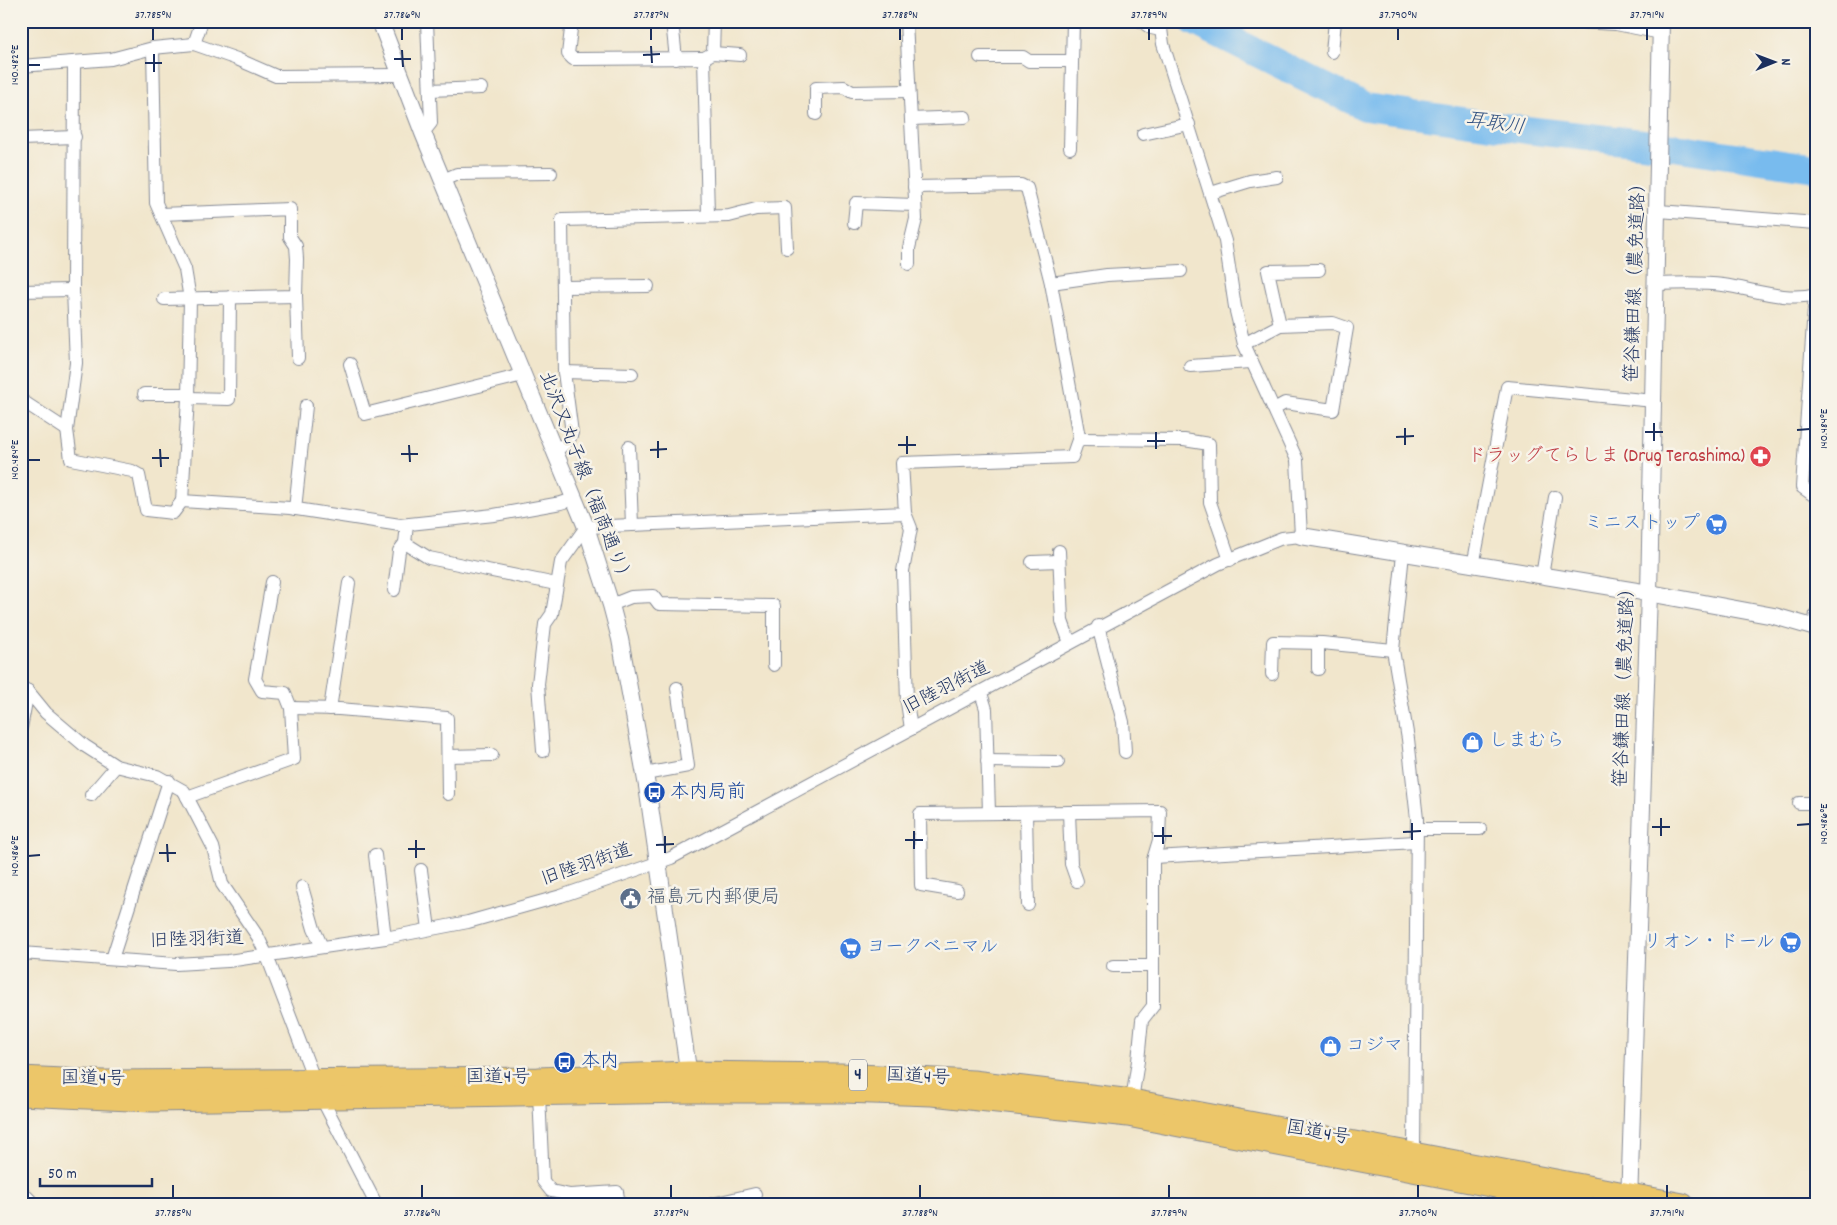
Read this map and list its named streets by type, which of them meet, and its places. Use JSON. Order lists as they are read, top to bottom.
{
  "streets": {
    "highway": ["4", "国道4号"],
    "street": ["笹谷鎌田線（農免道路）", "北沢又丸子線（福商通り）", "旧陸羽街道"]
  },
  "crossings": [
    ["笹谷鎌田線（農免道路）", "国道4号"],
    ["北沢又丸子線（福商通り）", "旧陸羽街道"],
    ["北沢又丸子線（福商通り）", "国道4号"]
  ],
  "water": ["耳取川"],
  "places": {
    "pharmacy": ["ドラッグてらしま (Drug Terashima)"],
    "supermarket": ["ミニストップ", "リオン・ドール", "ヨークベニマル"],
    "shop": ["しまむら", "コジマ"],
    "bus stop": ["本内局前", "本内"],
    "public building": ["福島元内郵便局"]
  },
  "scale_bar": "50 m",
  "north": "right",
  "coordinates": [
    "37.785°N",
    "37.786°N",
    "37.787°N",
    "37.788°N",
    "37.789°N",
    "37.790°N",
    "37.791°N",
    "140.482°E",
    "140.484°E",
    "140.486°E"
  ]
}
